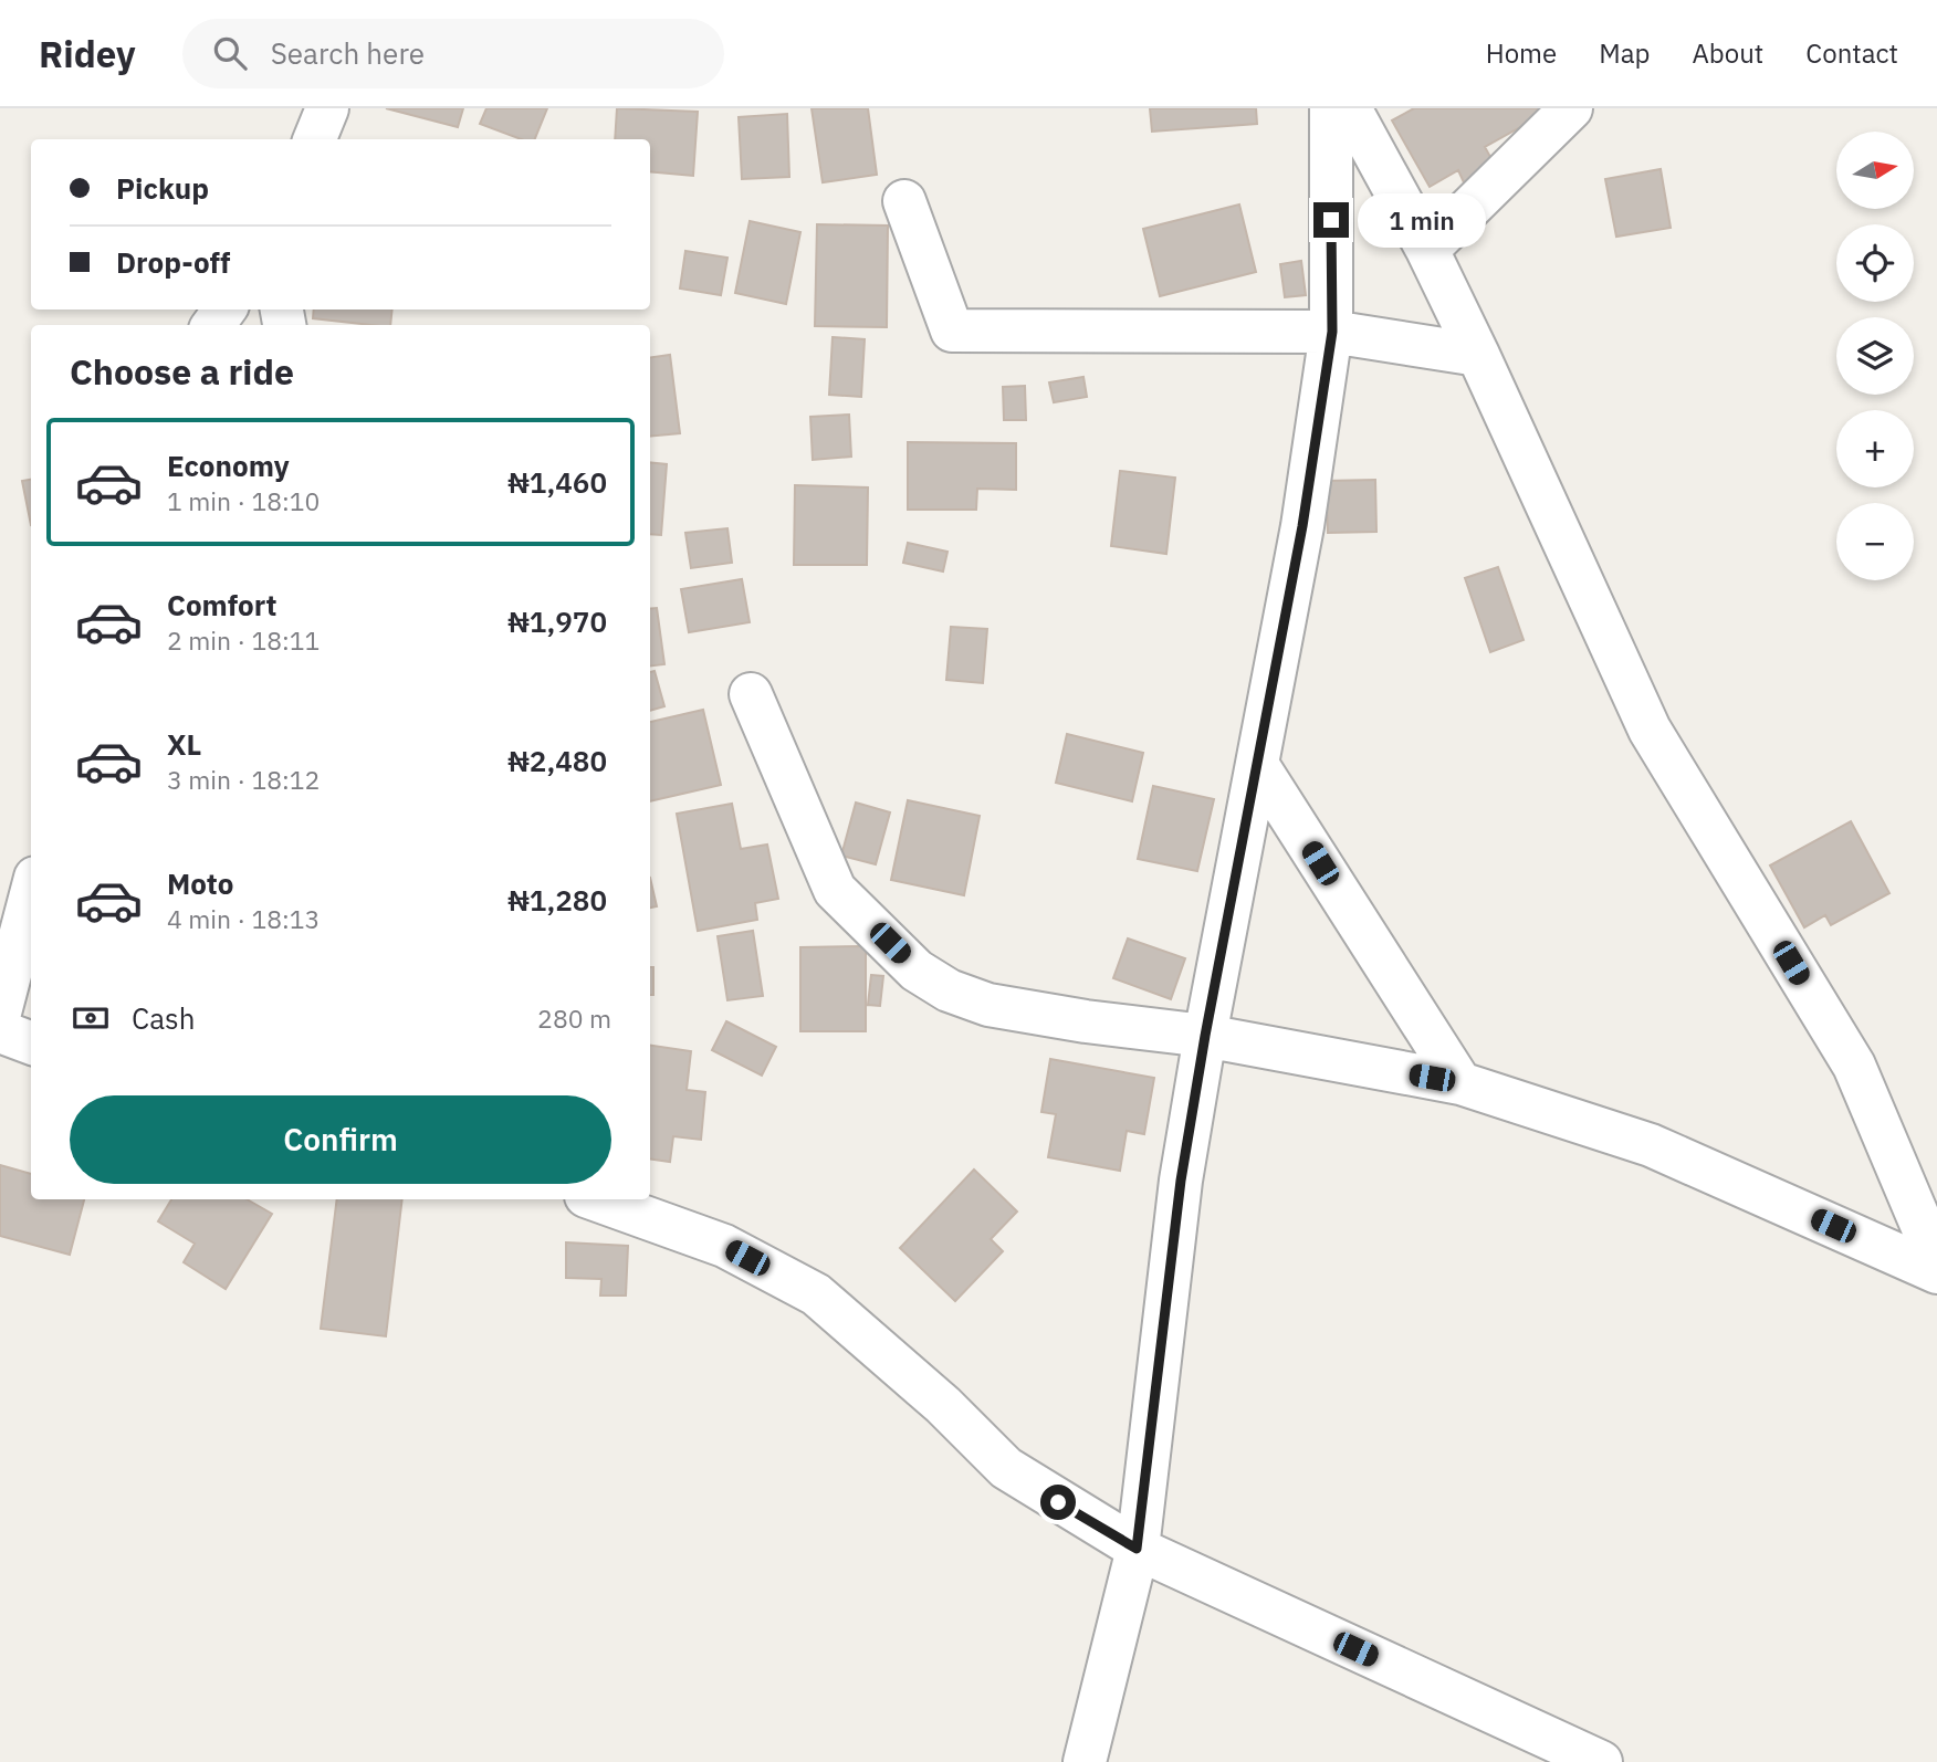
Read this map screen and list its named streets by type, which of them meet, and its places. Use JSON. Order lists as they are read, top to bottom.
{
  "north": "right",
  "page": {
    "header": "Ridey",
    "search": "Search here",
    "nav": [
      "Home",
      "Map",
      "About",
      "Contact"
    ],
    "map_buttons": ["+", "−"],
    "banner": ["Pickup", "Drop-off"],
    "bubble": "1 min",
    "heading": "Choose a ride",
    "list": [
      {
        "name": "Economy",
        "note": "1 min · 18:10",
        "value": "₦1,460"
      },
      {
        "name": "Comfort",
        "note": "2 min · 18:11",
        "value": "₦1,970"
      },
      {
        "name": "XL",
        "note": "3 min · 18:12",
        "value": "₦2,480"
      },
      {
        "name": "Moto",
        "note": "4 min · 18:13",
        "value": "₦1,280"
      }
    ],
    "pay": ["Cash", "280 m"],
    "buttons": "Confirm"
  }
}
